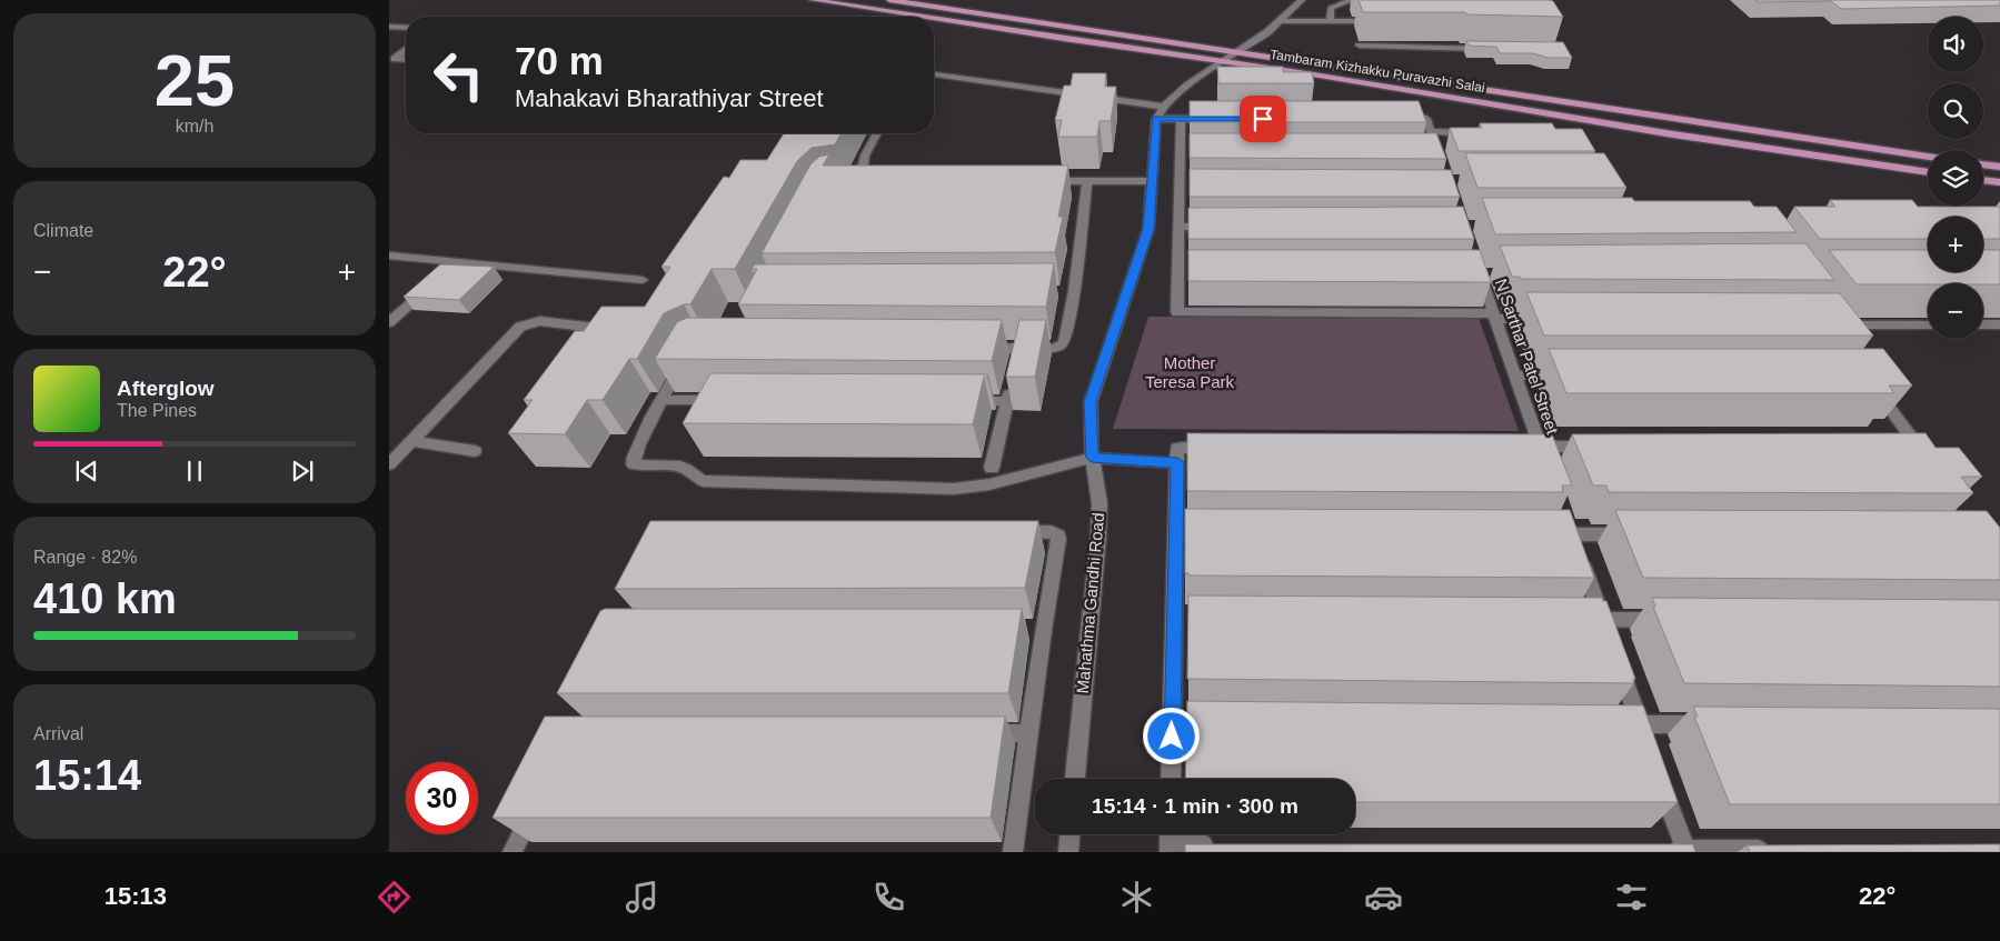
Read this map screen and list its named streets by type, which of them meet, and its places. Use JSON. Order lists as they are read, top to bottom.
{
  "streets": {
    "main road": ["Tambaram Kizhakku Puravazhi Salai"],
    "street": ["N Sarthar Patel Street", "Mahathma Gandhi Road"]
  },
  "parks": ["Mother Teresa Park"],
  "page": {
    "tile": [
      ["25", "km/h"],
      "Climate",
      ["Range · 82%", "410 km"],
      ["Arrival", "15:14"]
    ],
    "map_buttons": ["+", "−"],
    "turn": ["70 m", "Mahakavi Bharathiyar Street"],
    "heat": ["−", "22°", "+"],
    "song": ["Afterglow", "The Pines"],
    "limit": "30",
    "trip": "15:14 · 1 min · 300 m",
    "tabs": ["15:13", "22°"]
  }
}
